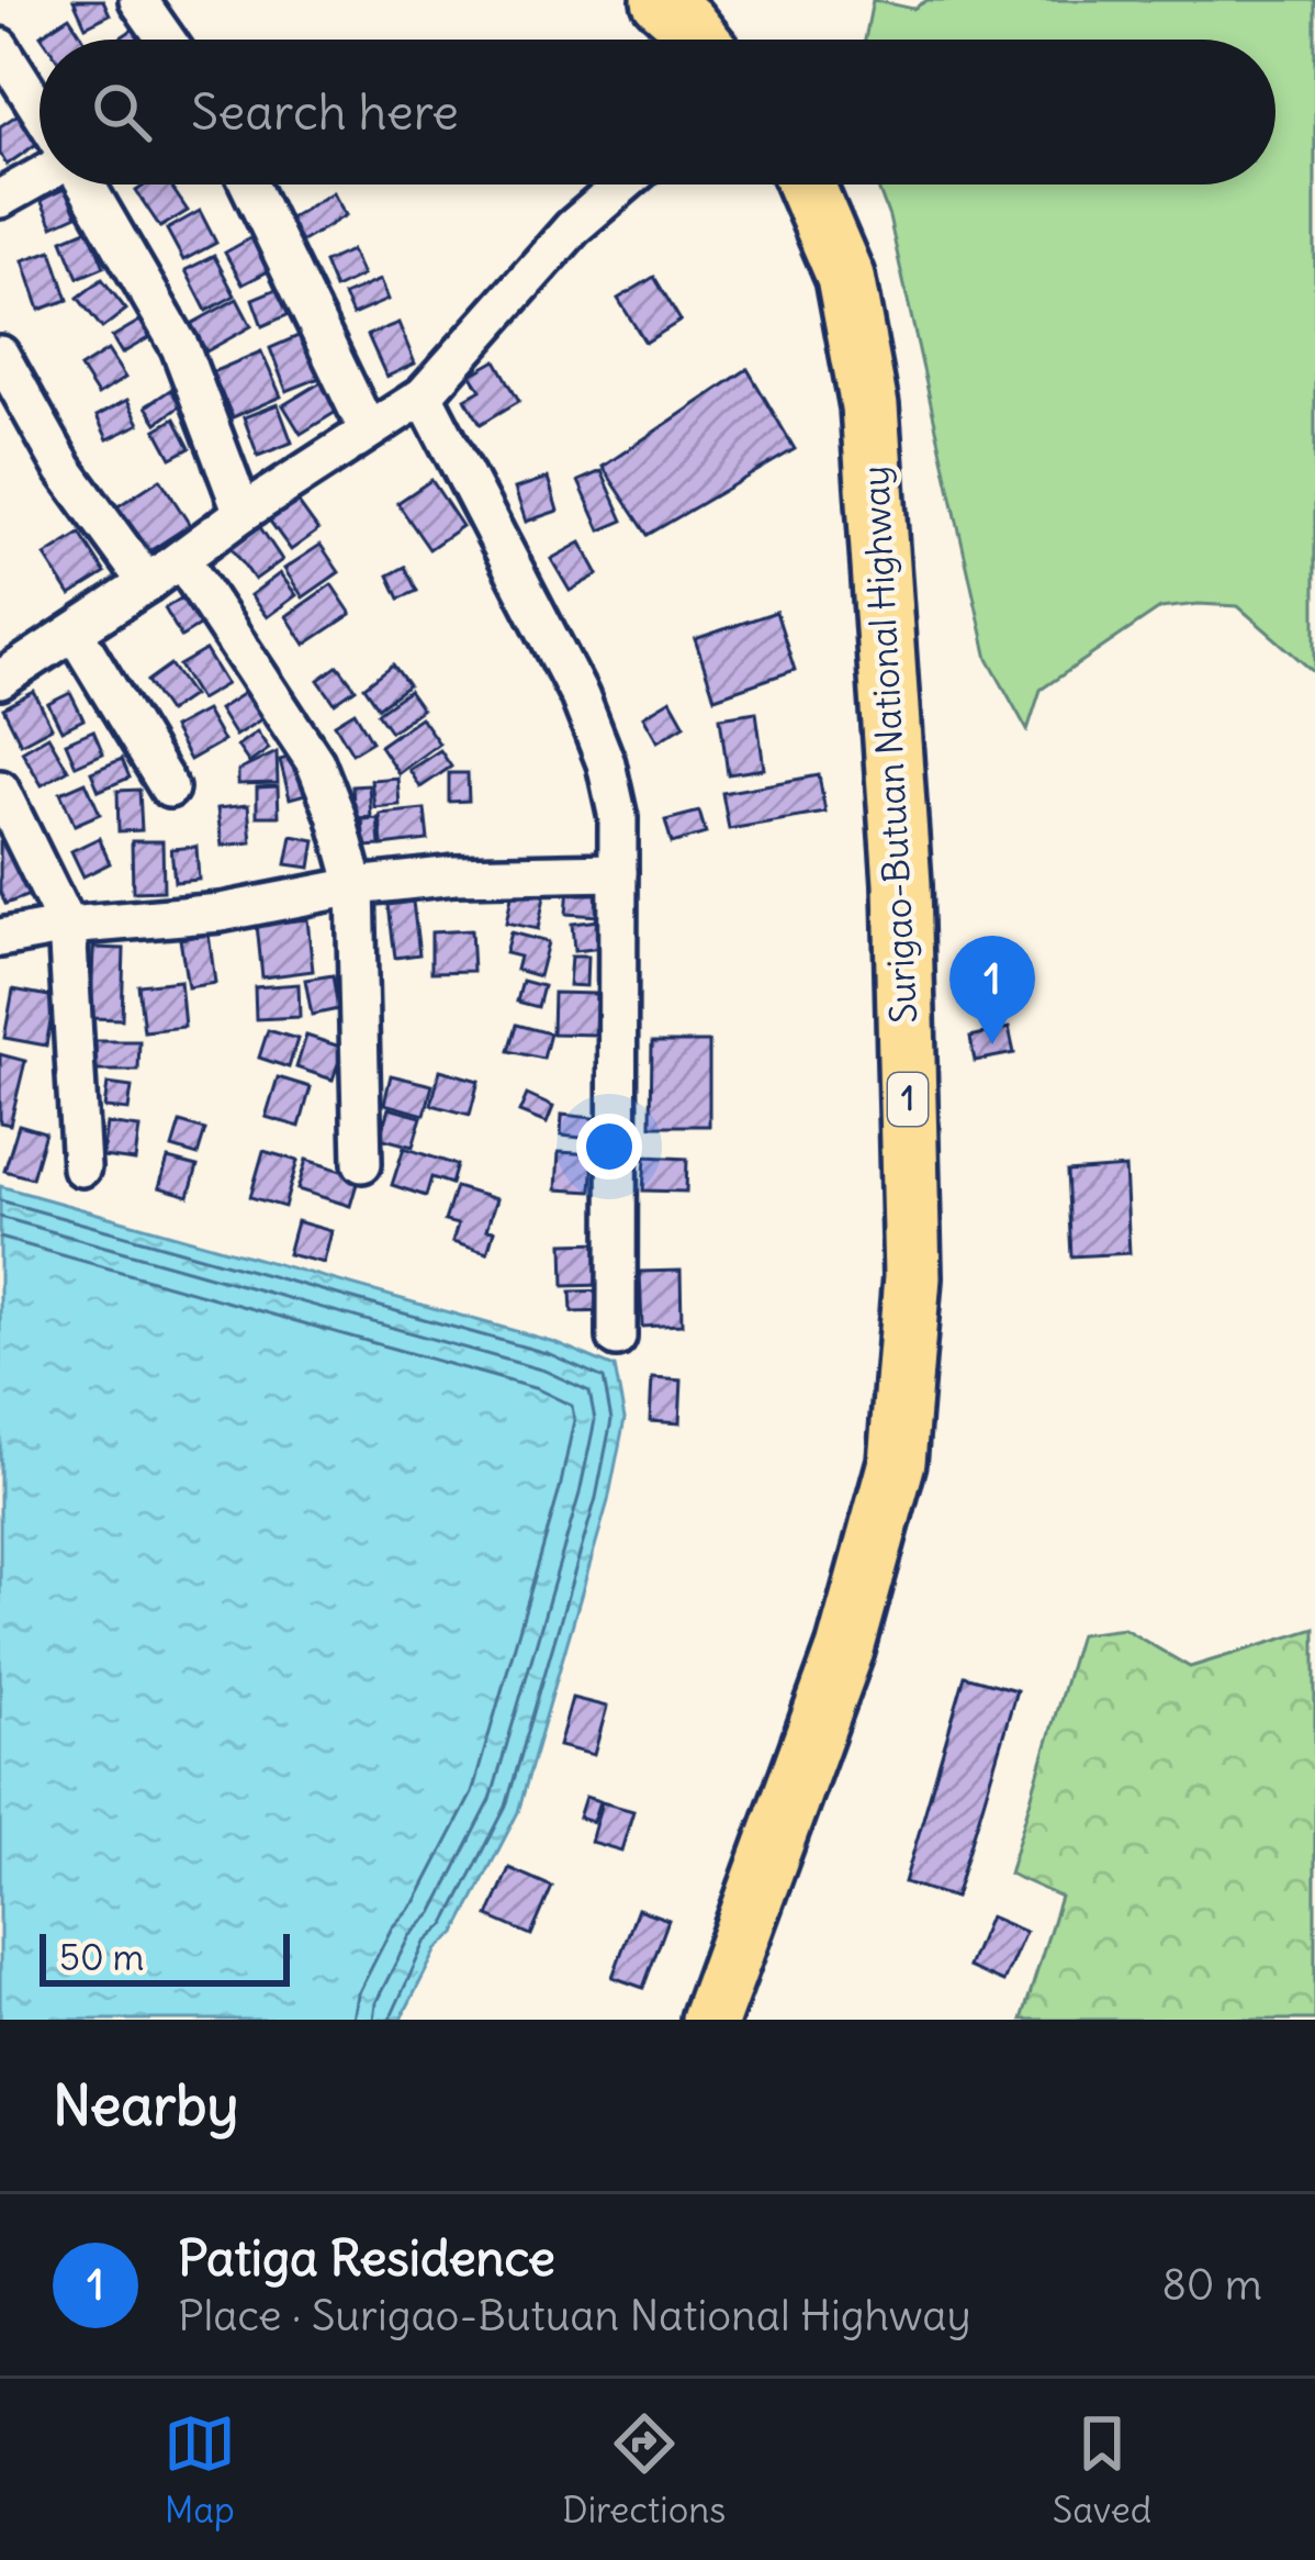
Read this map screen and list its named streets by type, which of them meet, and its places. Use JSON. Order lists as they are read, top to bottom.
{
  "streets": {
    "highway": ["Surigao-Butuan National Highway", "1"]
  },
  "scale_bar": "50 m",
  "page": {
    "search": "Search here",
    "pins": "1",
    "scale": "50 m",
    "heading": "Nearby",
    "list": [
      {
        "mark": "1",
        "name": "Patiga Residence",
        "note": "Place · Surigao-Butuan National Highway",
        "value": "80 m"
      }
    ],
    "nav": ["Map", "Directions", "Saved"]
  }
}
